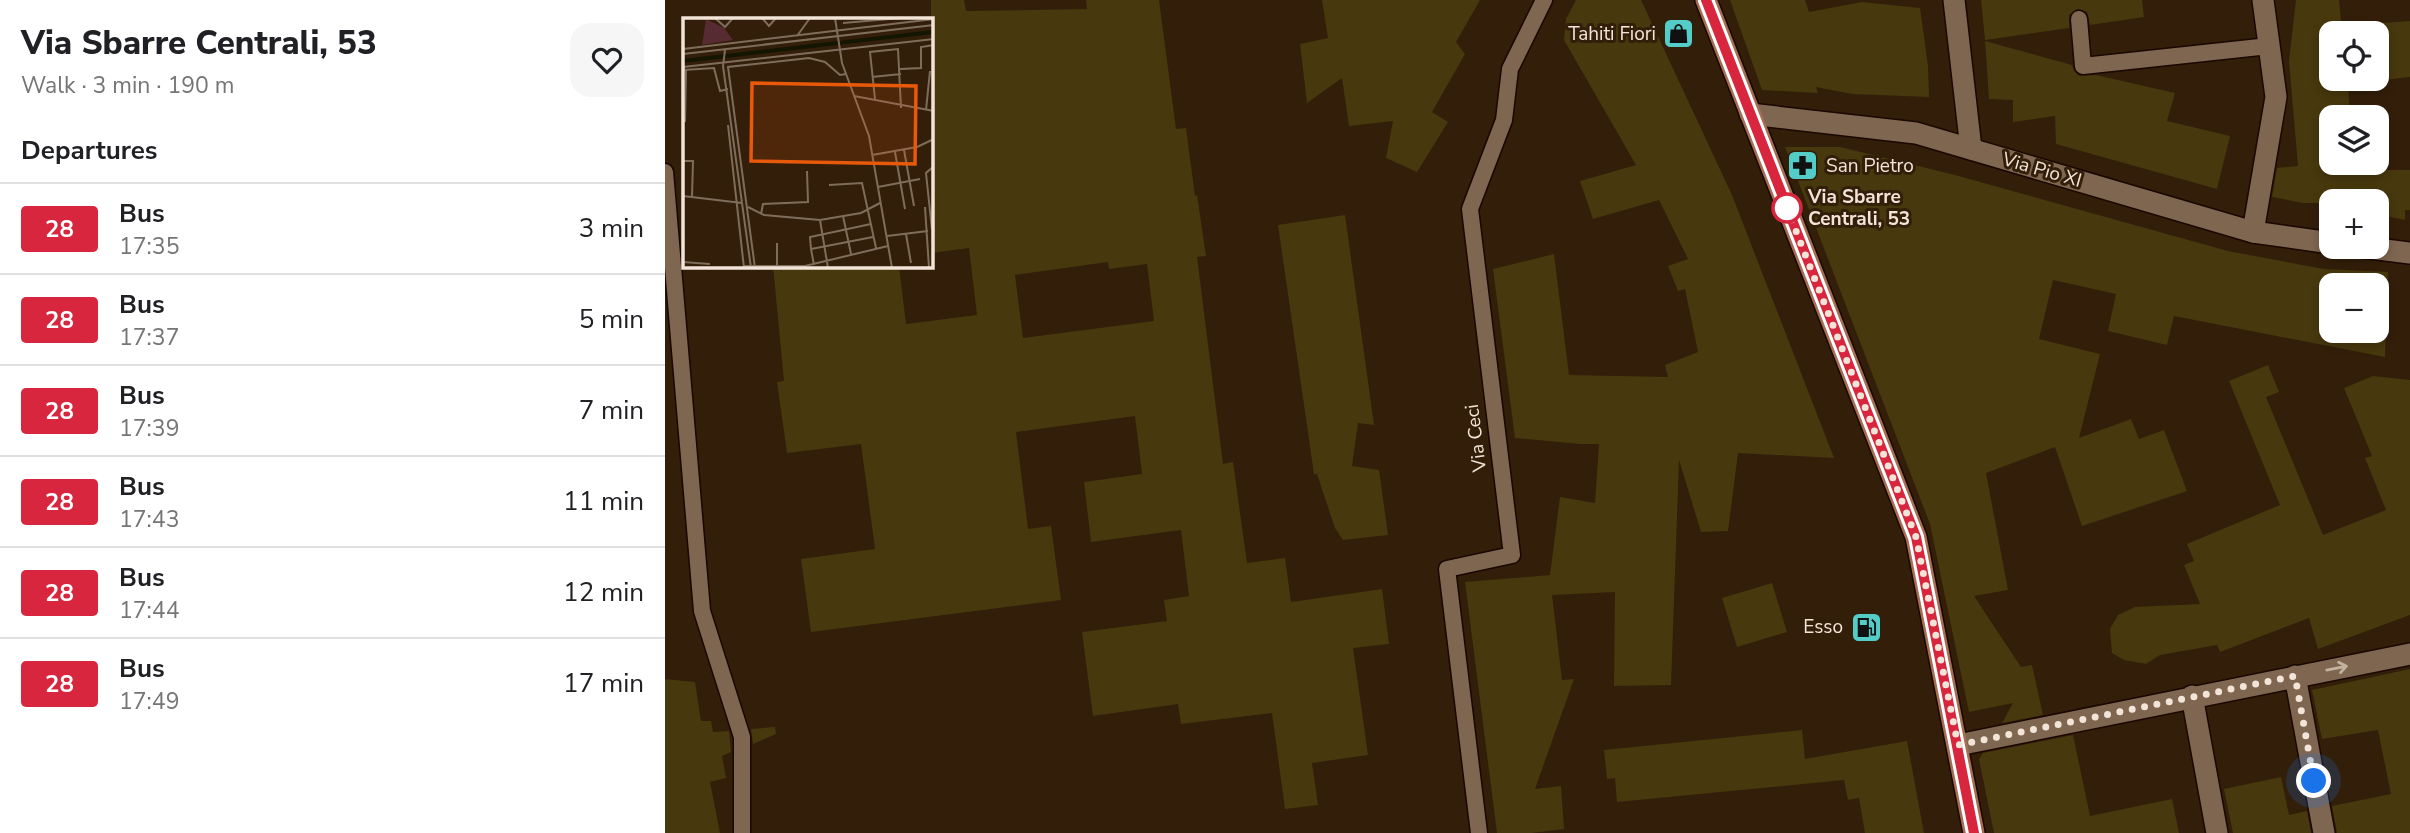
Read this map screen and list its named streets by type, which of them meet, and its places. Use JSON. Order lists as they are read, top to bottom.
{
  "streets": {
    "street": ["Via Pio XI"],
    "lane": ["Via Ceci"]
  },
  "places": {
    "shop": ["Tahiti Fiori"],
    "pharmacy": ["San Pietro"],
    "other": ["Via Sbarre Centrali, 53"],
    "fuel station": ["Esso"]
  },
  "lines": ["bus line 28"],
  "page": {
    "heading": [
      ["Via Sbarre Centrali, 53", "Walk · 3 min · 190 m"],
      "Departures"
    ],
    "map_buttons": ["+", "−"],
    "list": [
      {
        "mark": "28",
        "name": "Bus",
        "note": "17:35",
        "value": "3 min"
      },
      {
        "mark": "28",
        "name": "Bus",
        "note": "17:37",
        "value": "5 min"
      },
      {
        "mark": "28",
        "name": "Bus",
        "note": "17:39",
        "value": "7 min"
      },
      {
        "mark": "28",
        "name": "Bus",
        "note": "17:43",
        "value": "11 min"
      },
      {
        "mark": "28",
        "name": "Bus",
        "note": "17:44",
        "value": "12 min"
      },
      {
        "mark": "28",
        "name": "Bus",
        "note": "17:49",
        "value": "17 min"
      }
    ]
  }
}
